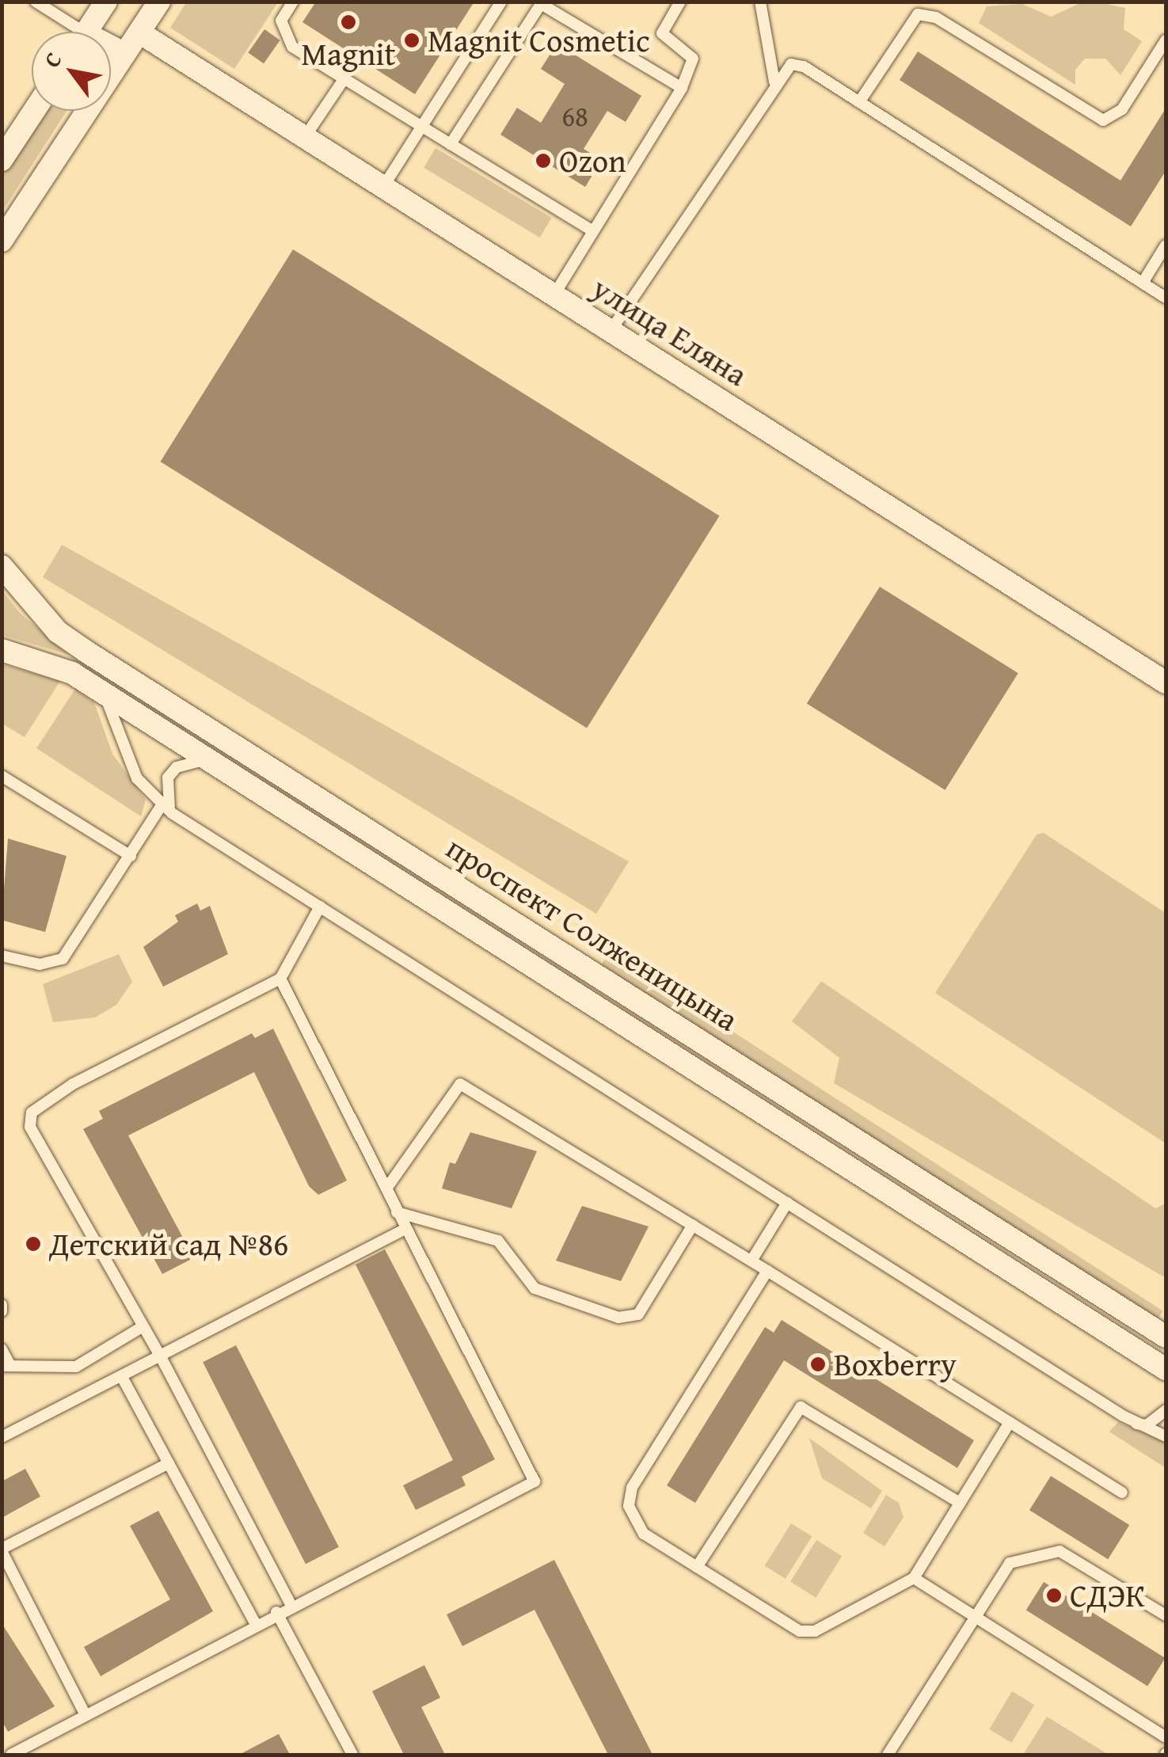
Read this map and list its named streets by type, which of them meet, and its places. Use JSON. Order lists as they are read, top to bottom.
{
  "streets": {
    "street": ["улица Еляна", "проспект Солженицына"]
  },
  "places": [
    "Magnit",
    "Magnit Cosmetic",
    "Ozon",
    "Детский сад №86",
    "Boxberry",
    "СДЭК"
  ],
  "house_numbers": ["68"],
  "north": "top left"
}
